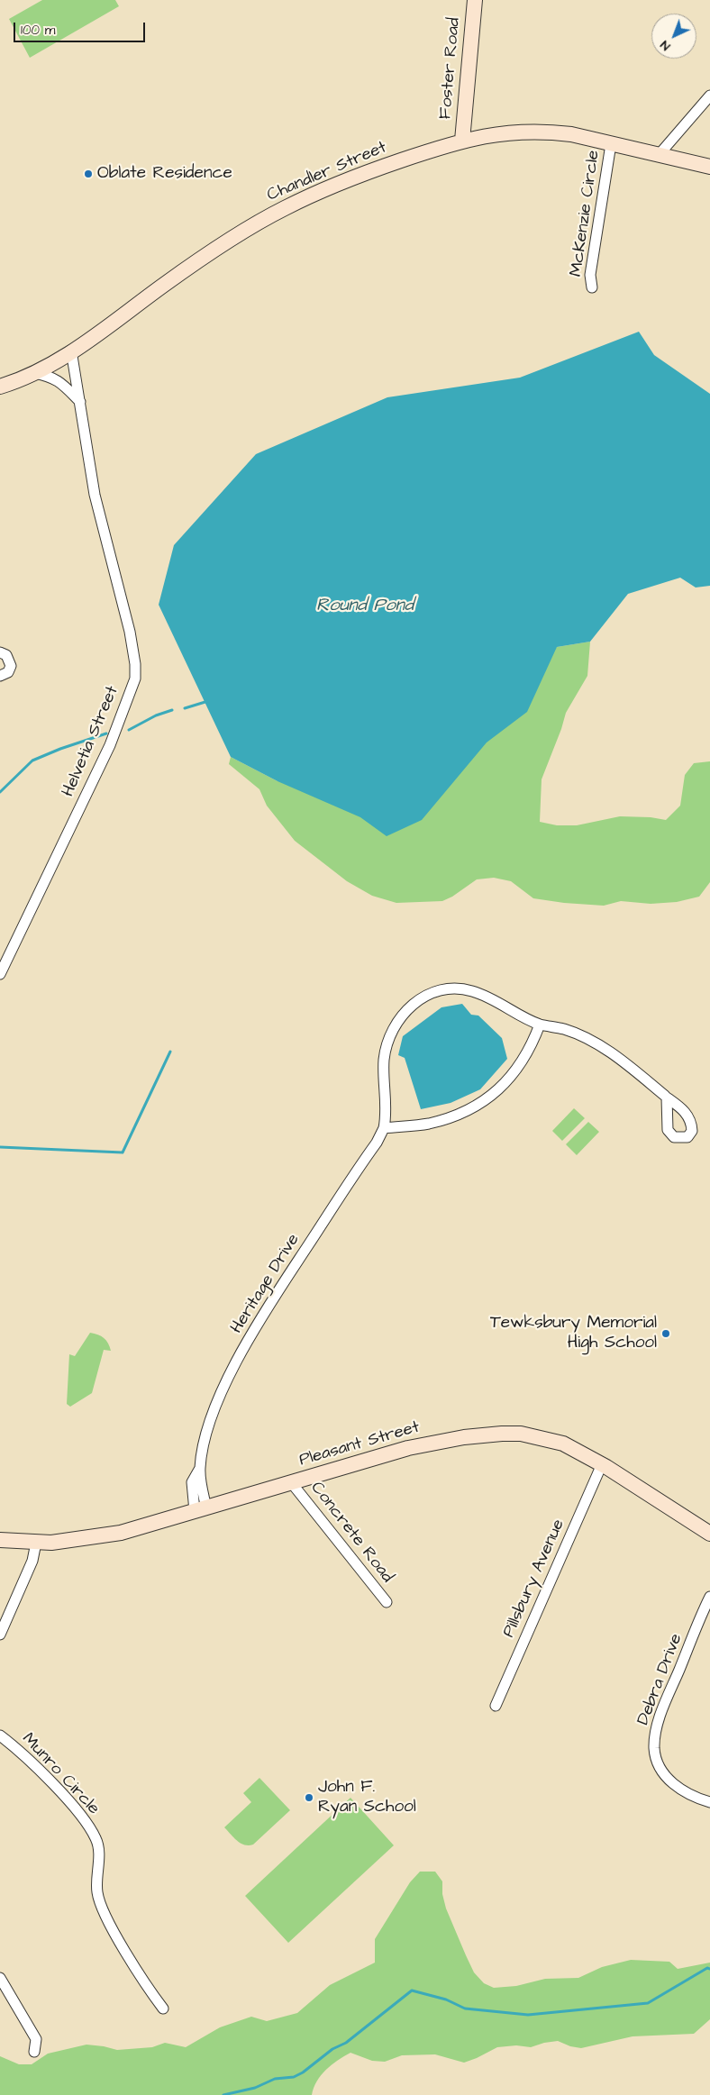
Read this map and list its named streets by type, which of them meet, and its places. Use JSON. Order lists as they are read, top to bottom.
{
  "streets": {
    "main road": ["Foster Road", "Chandler Street", "Pleasant Street"],
    "street": [
      "McKenzie Circle",
      "Helvetia Street",
      "Heritage Drive",
      "Concrete Road",
      "Pillsbury Avenue",
      "Debra Drive",
      "Munro Circle"
    ]
  },
  "crossings": [
    ["Foster Road", "Chandler Street"],
    ["Chandler Street", "McKenzie Circle"],
    ["Chandler Street", "Helvetia Street"],
    ["Heritage Drive", "Pleasant Street"],
    ["Pleasant Street", "Concrete Road"],
    ["Pleasant Street", "Pillsbury Avenue"]
  ],
  "water": ["Round Pond"],
  "places": ["Oblate Residence", "Tewksbury Memorial High School", "John F. Ryan School"],
  "scale_bar": "100 m",
  "north": "bottom left"
}
